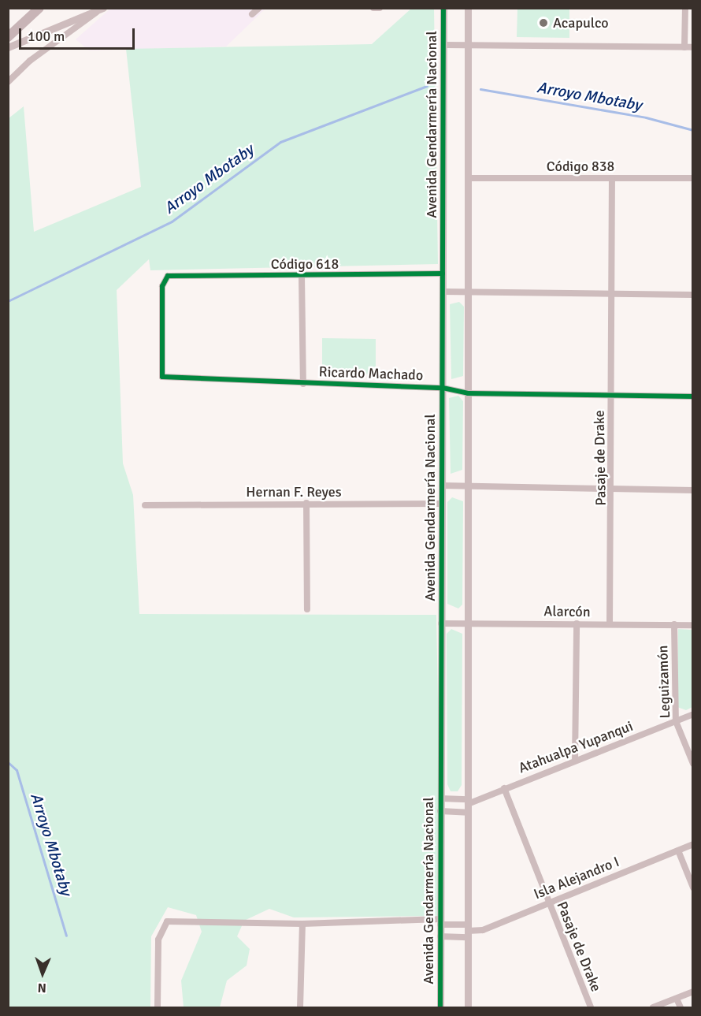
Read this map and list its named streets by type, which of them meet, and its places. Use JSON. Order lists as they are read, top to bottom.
{
  "streets": {
    "street": [
      "Avenida Gendarmería Nacional",
      "Código 838",
      "Código 618",
      "Ricardo Machado",
      "Pasaje de Drake",
      "Hernan F. Reyes",
      "Alarcón",
      "Leguizamón",
      "Atahualpa Yupanqui",
      "Isla Alejandro I"
    ]
  },
  "crossings": [
    ["Avenida Gendarmería Nacional", "Código 618"],
    ["Avenida Gendarmería Nacional", "Ricardo Machado"],
    ["Avenida Gendarmería Nacional", "Hernan F. Reyes"],
    ["Avenida Gendarmería Nacional", "Alarcón"],
    ["Código 838", "Pasaje de Drake"],
    ["Código 618", "Ricardo Machado"],
    ["Ricardo Machado", "Pasaje de Drake"],
    ["Pasaje de Drake", "Alarcón"],
    ["Pasaje de Drake", "Atahualpa Yupanqui"],
    ["Pasaje de Drake", "Isla Alejandro I"],
    ["Alarcón", "Leguizamón"],
    ["Leguizamón", "Atahualpa Yupanqui"]
  ],
  "water": ["Arroyo Mbotaby"],
  "places": ["Acapulco"],
  "scale_bar": "100 m",
  "north": "bottom"
}
